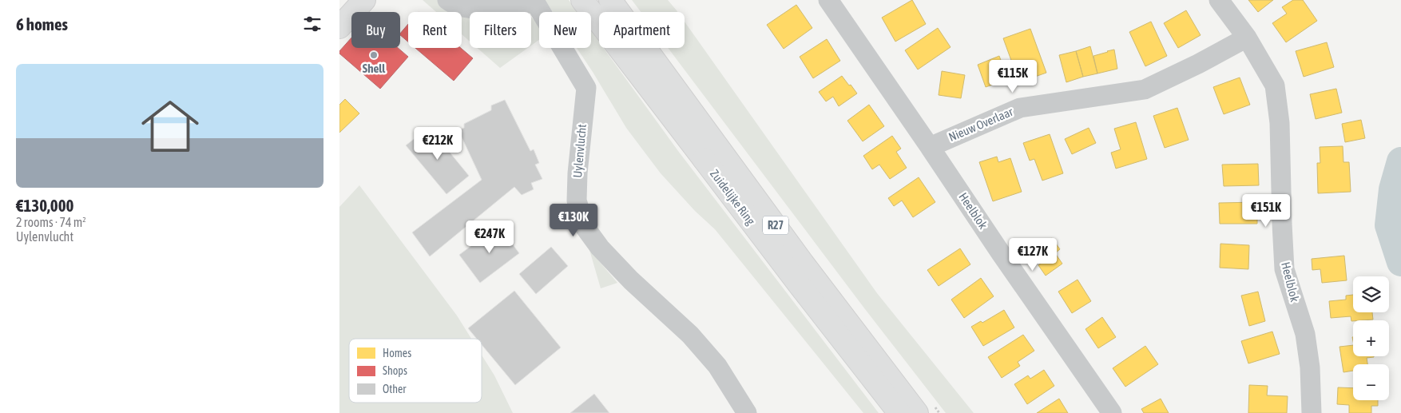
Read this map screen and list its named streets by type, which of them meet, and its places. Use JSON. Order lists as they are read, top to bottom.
{
  "streets": {
    "main road": ["Zuidelijke Ring", "R27"],
    "street": ["Nieuw Overlaar", "Uylenvlucht", "Heelblok"]
  },
  "crossings": [
    ["Nieuw Overlaar", "Heelblok"]
  ],
  "places": ["Shell"],
  "legend": ["Homes", "Shops", "Other"],
  "page": {
    "heading": "6 homes",
    "chip": [
      "Buy",
      "Rent",
      "Filters",
      "New",
      "Apartment"
    ],
    "list": [
      {
        "name": "€130,000",
        "note": "2 rooms · 74 m² · Uylenvlucht"
      }
    ],
    "price": [
      "€115K",
      "€212K",
      "€151K",
      "€130K",
      "€247K",
      "€127K"
    ],
    "map_buttons": ["+", "−"]
  }
}
